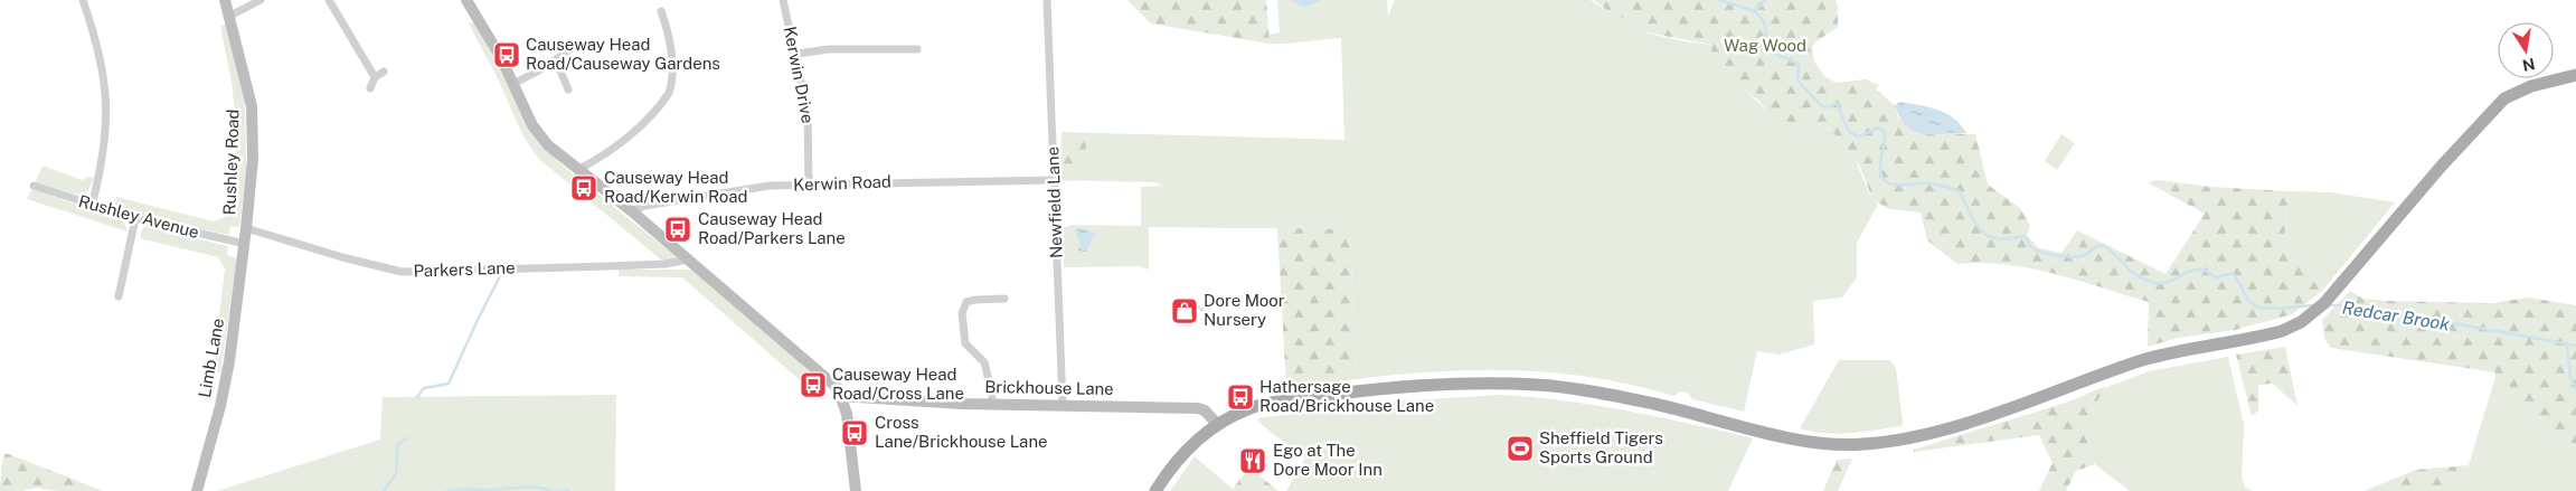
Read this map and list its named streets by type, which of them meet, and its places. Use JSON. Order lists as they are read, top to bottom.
{
  "streets": {
    "street": [
      "Kerwin Drive",
      "Rushley Road",
      "Kerwin Road",
      "Newfield Lane",
      "Rushley Avenue",
      "Parkers Lane",
      "Limb Lane",
      "Brickhouse Lane"
    ]
  },
  "crossings": [
    ["Kerwin Drive", "Kerwin Road"],
    ["Rushley Road", "Parkers Lane"],
    ["Rushley Road", "Limb Lane"],
    ["Kerwin Road", "Newfield Lane"],
    ["Newfield Lane", "Brickhouse Lane"],
    ["Rushley Avenue", "Limb Lane"],
    ["Parkers Lane", "Limb Lane"]
  ],
  "water": ["Redcar Brook"],
  "parks": ["Wag Wood"],
  "places": {
    "bus stop": [
      "Causeway Head Road/Causeway Gardens",
      "Causeway Head Road/Kerwin Road",
      "Causeway Head Road/Parkers Lane",
      "Causeway Head Road/Cross Lane",
      "Hathersage Road/Brickhouse Lane",
      "Cross Lane/Brickhouse Lane"
    ],
    "shop": ["Dore Moor Nursery"],
    "sports": ["Sheffield Tigers Sports Ground"],
    "restaurant": ["Ego at The Dore Moor Inn"]
  },
  "north": "bottom"
}
